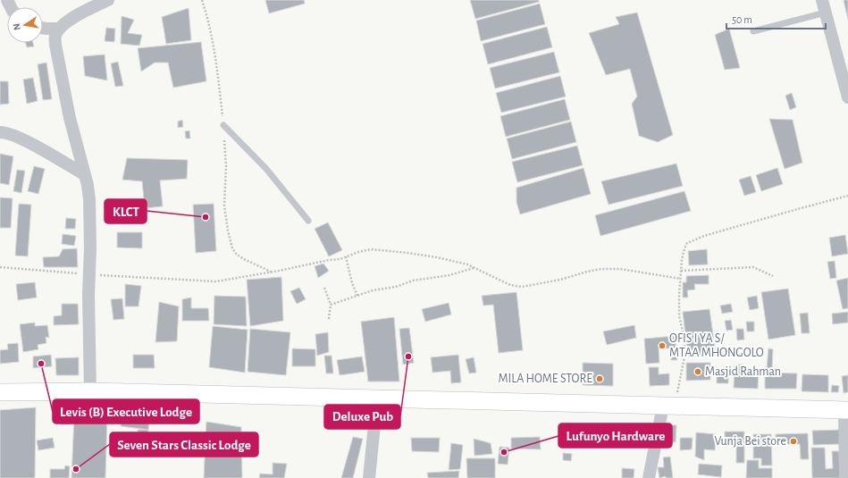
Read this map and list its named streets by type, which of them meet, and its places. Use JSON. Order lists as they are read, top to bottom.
{
  "places": [
    "KLCT",
    "OFIS I YA S/ MTAA MHONGOLO",
    "Deluxe Pub",
    "Levis (B) Executive Lodge",
    "Masjid Rahman",
    "MILA HOME STORE",
    "Vunja Bei store",
    "Lufunyo Hardware",
    "Seven Stars Classic Lodge"
  ],
  "scale_bar": "50 m",
  "north": "left"
}
